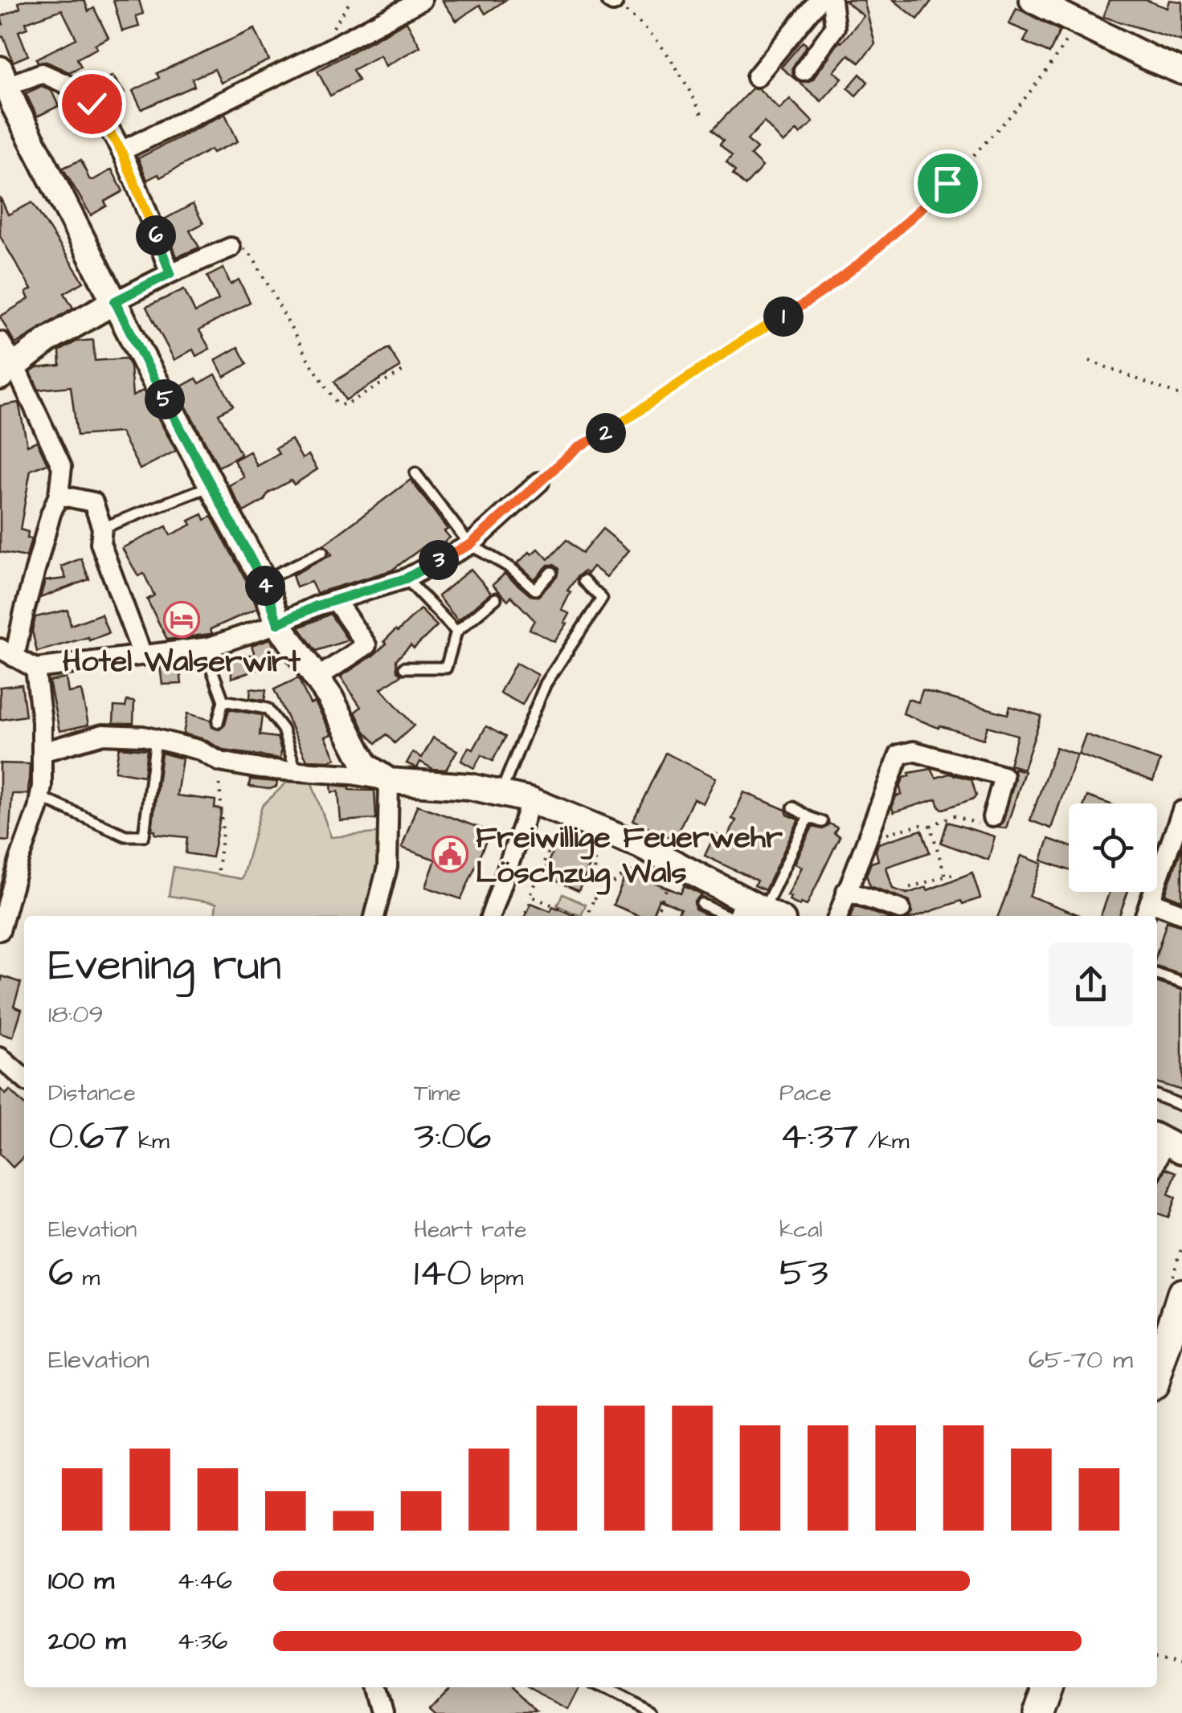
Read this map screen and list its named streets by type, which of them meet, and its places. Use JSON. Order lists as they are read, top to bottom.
{
  "places": {
    "hotel": ["Hotel Walserwirt"],
    "public building": ["Freiwillige Feuerwehr Löschzug Wals"]
  },
  "page": {
    "pins": [
      "6",
      "1",
      "5",
      "2",
      "3",
      "4"
    ],
    "heading": ["Evening run", "18:09"],
    "stats": [
      ["Distance", "0.67 km"],
      ["Time", "3:06"],
      ["Pace", "4:37 /km"],
      ["Elevation", "6 m"],
      ["Heart rate", "140 bpm"],
      ["kcal", "53"]
    ],
    "chart": ["Elevation", "65–70 m"],
    "list": [
      {
        "name": "100 m",
        "note": "4:46"
      },
      {
        "name": "200 m",
        "note": "4:36"
      }
    ]
  }
}
